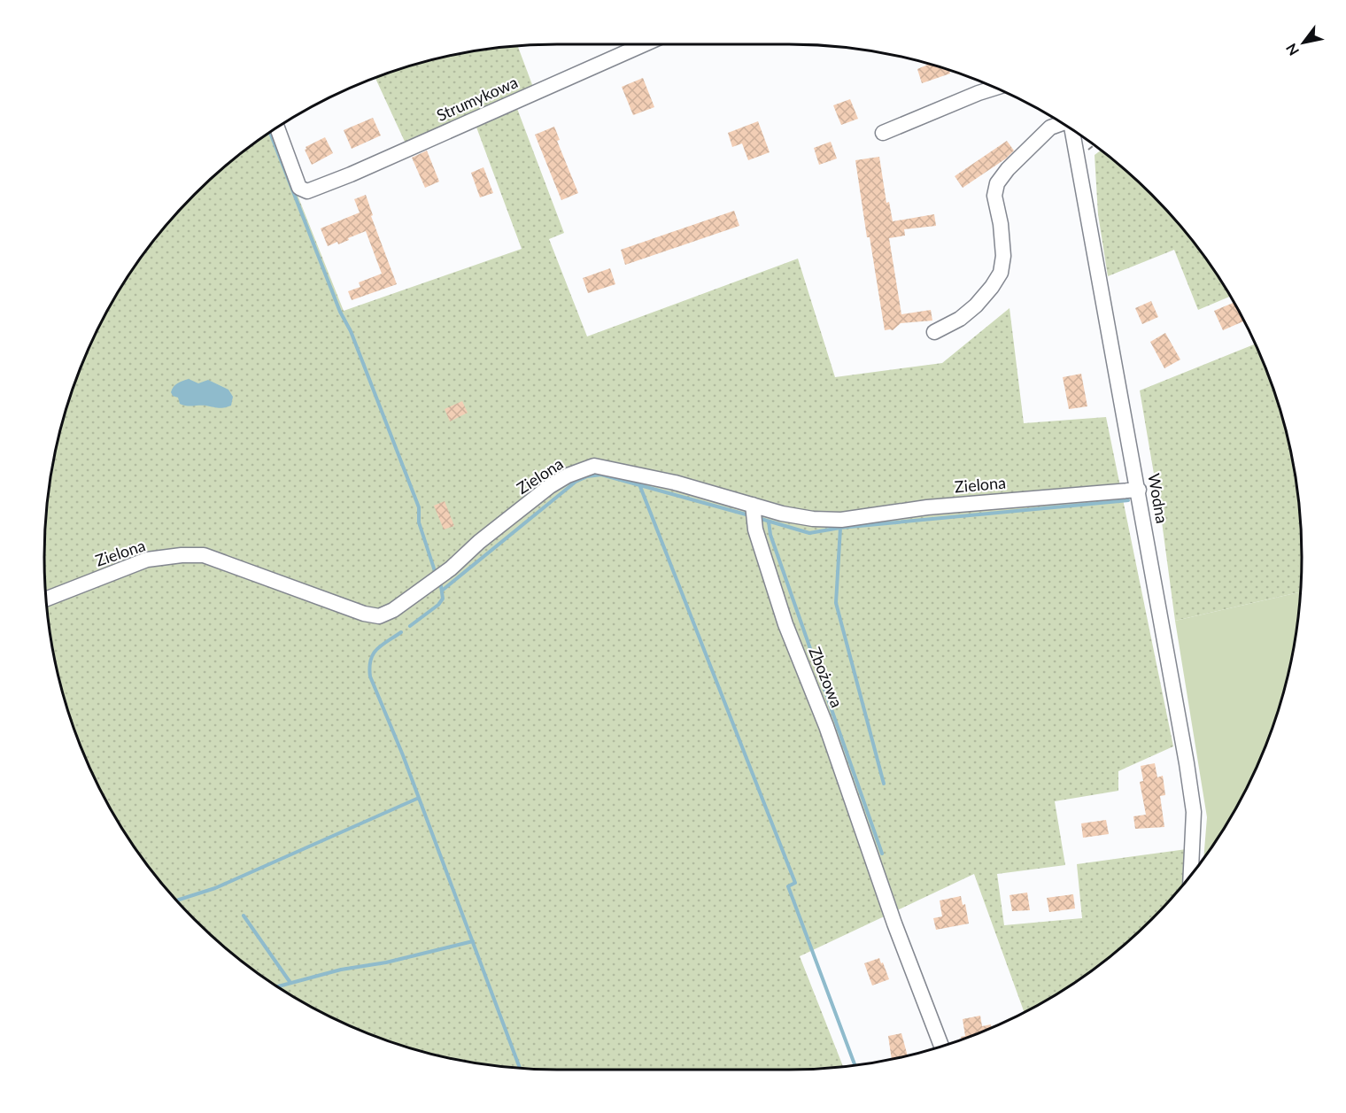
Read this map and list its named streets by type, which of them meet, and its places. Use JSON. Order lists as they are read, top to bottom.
{
  "streets": {
    "street": [
      "Strumykowa",
      "Zielona",
      "Wodna",
      "Zbożowa"
    ]
  },
  "crossings": [
    ["Zielona", "Wodna"],
    ["Zielona", "Zbożowa"]
  ],
  "north": "bottom left"
}
